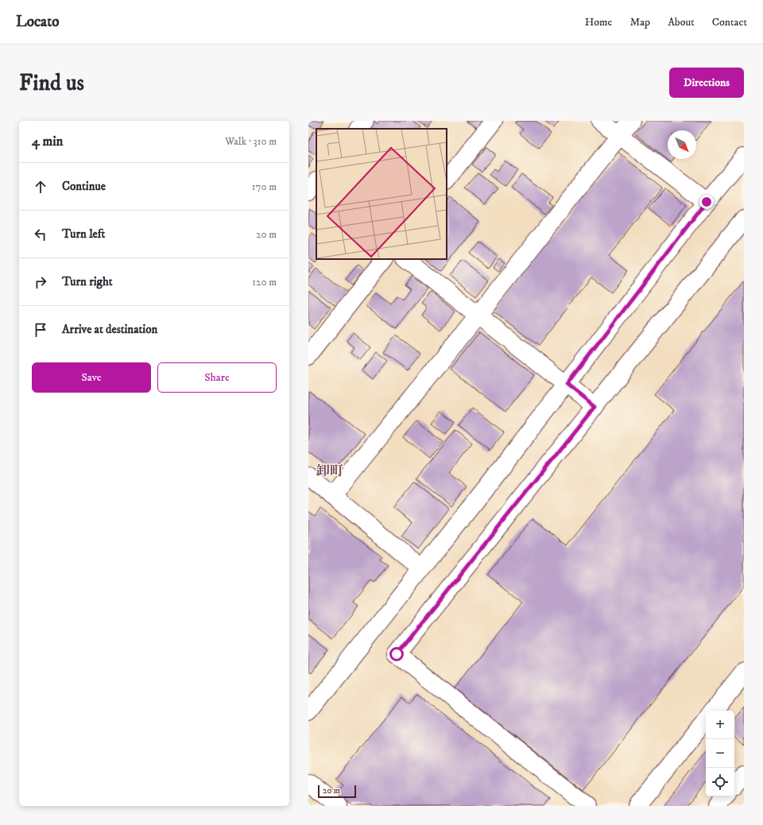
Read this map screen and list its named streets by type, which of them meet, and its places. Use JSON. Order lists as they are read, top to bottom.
{
  "districts": ["卸町"],
  "scale_bar": "20 m",
  "north": "bottom right",
  "page": {
    "header": "Locato",
    "nav": [
      "Home",
      "Map",
      "About",
      "Contact"
    ],
    "buttons": [
      "Directions",
      ["Save", "Share"]
    ],
    "title": "Find us",
    "heading": ["4 min", "Walk · 310 m"],
    "list": [
      ["Continue", "170 m"],
      ["Turn left", "20 m"],
      ["Turn right", "120 m"],
      "Arrive at destination"
    ],
    "map_buttons": ["+", "−"],
    "scale": "20 m"
  }
}
